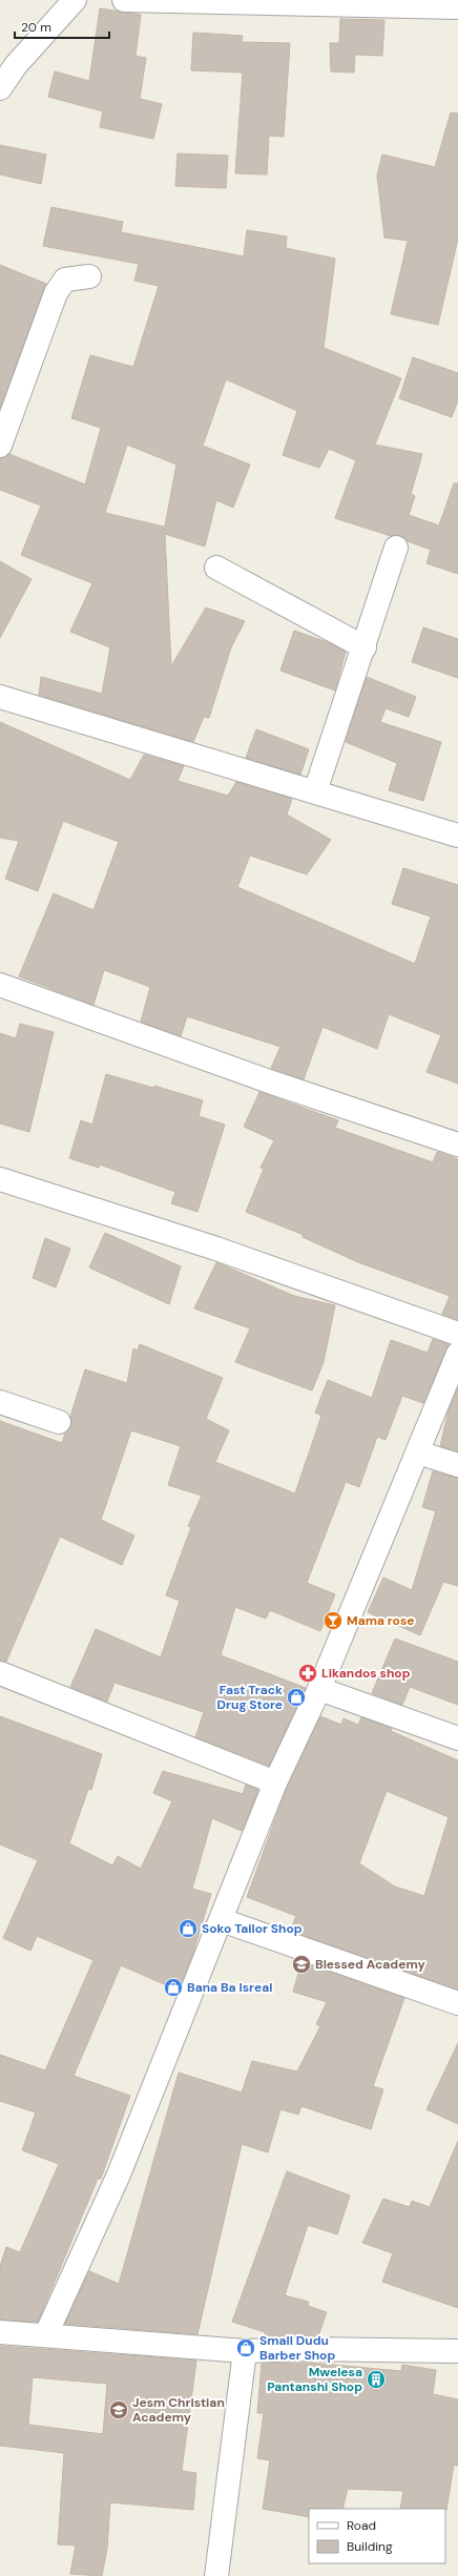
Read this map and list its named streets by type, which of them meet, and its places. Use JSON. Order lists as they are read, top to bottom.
{
  "places": {
    "bar": ["Mama rose"],
    "pharmacy": ["Likandos shop"],
    "shop": [
      "Fast Track Drug Store",
      "Soko Tailor Shop",
      "Bana Ba Isreal",
      "Small Dudu Barber Shop"
    ],
    "school or university": ["Blessed Academy", "Jesm Christian Academy"],
    "building": ["Mwelesa Pantanshi Shop"]
  },
  "legend": ["Road", "Building"],
  "scale_bar": "20 m"
}
